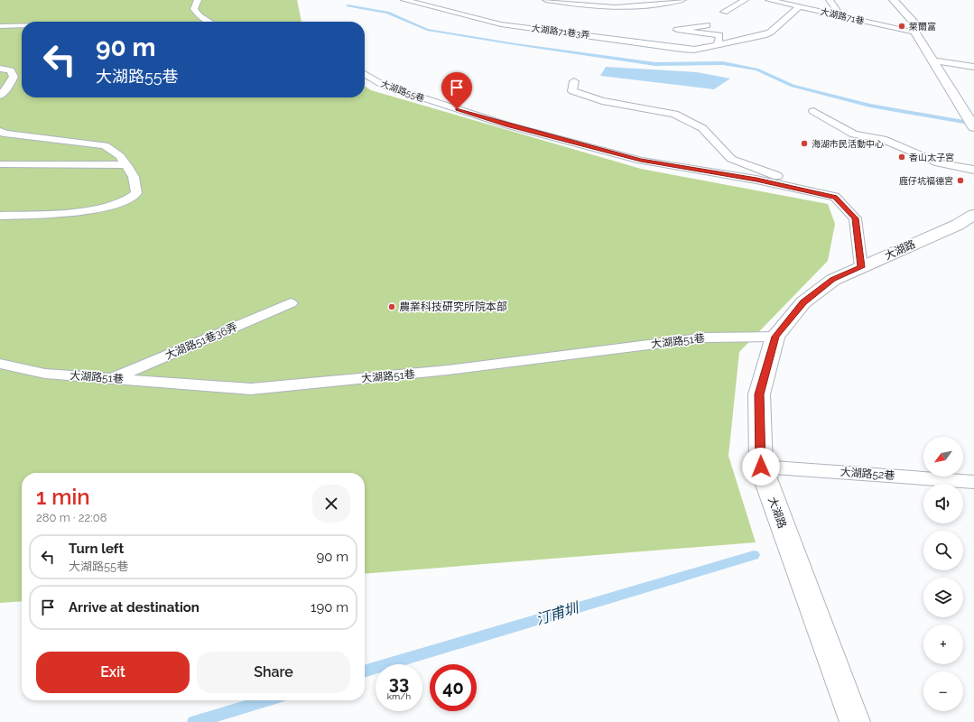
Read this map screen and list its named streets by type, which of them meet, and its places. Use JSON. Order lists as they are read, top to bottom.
{
  "streets": {
    "street": ["大湖路"],
    "lane": [
      "大湖路71巷",
      "大湖路71巷3弄",
      "大湖路55巷",
      "大湖路51巷36弄",
      "大湖路51巷",
      "大湖路52巷"
    ]
  },
  "crossings": [
    ["大湖路71巷", "大湖路71巷3弄"],
    ["大湖路", "大湖路51巷"],
    ["大湖路", "大湖路52巷"],
    ["大湖路51巷36弄", "大湖路51巷"]
  ],
  "water": ["汀甫圳"],
  "places": [
    "萊爾富",
    "海湖市民活動中心",
    "香山太子宮",
    "鹿仔坑福德宮",
    "農業科技研究所院本部"
  ],
  "north": "bottom left",
  "page": {
    "turn": ["90 m", "大湖路55巷"],
    "map_buttons": ["+", "−"],
    "heading": ["1 min", "280 m · 22:08"],
    "list": [
      {
        "name": "Turn left",
        "note": "大湖路55巷",
        "value": "90 m"
      },
      {
        "name": "Arrive at destination",
        "value": "190 m"
      }
    ],
    "buttons": ["Exit", "Share"],
    "speed": "33 km/h",
    "limit": "40"
  }
}
